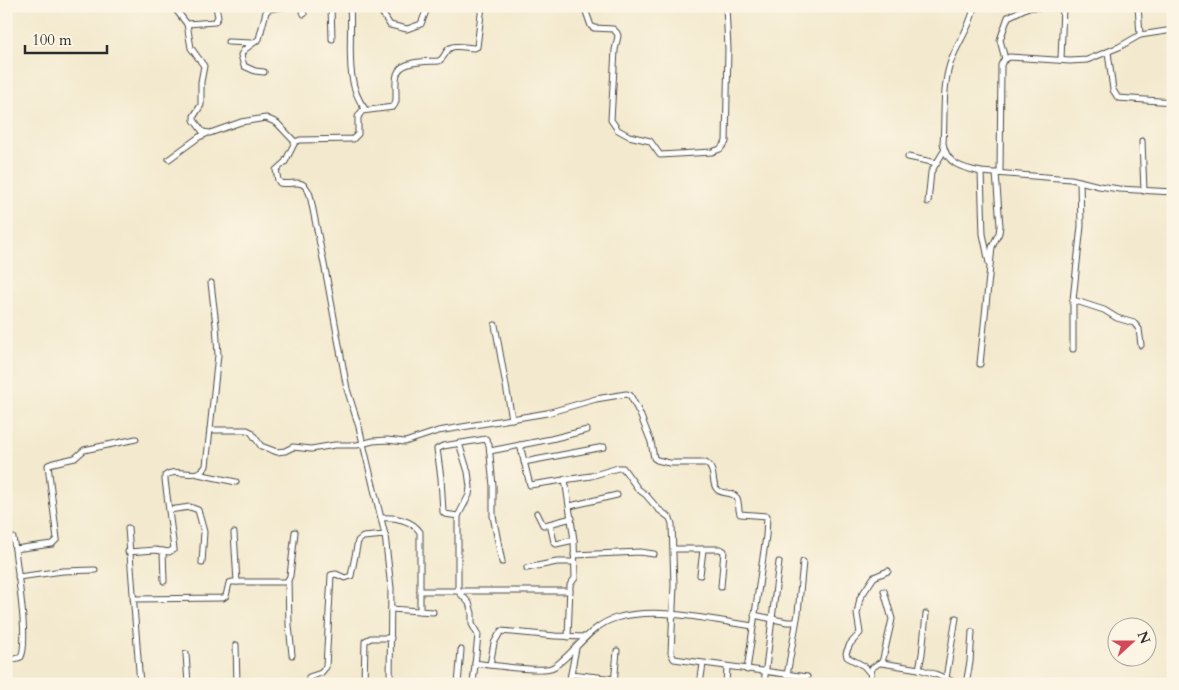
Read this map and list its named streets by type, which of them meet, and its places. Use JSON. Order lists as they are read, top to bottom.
{
  "scale_bar": "100 m",
  "north": "right"
}
